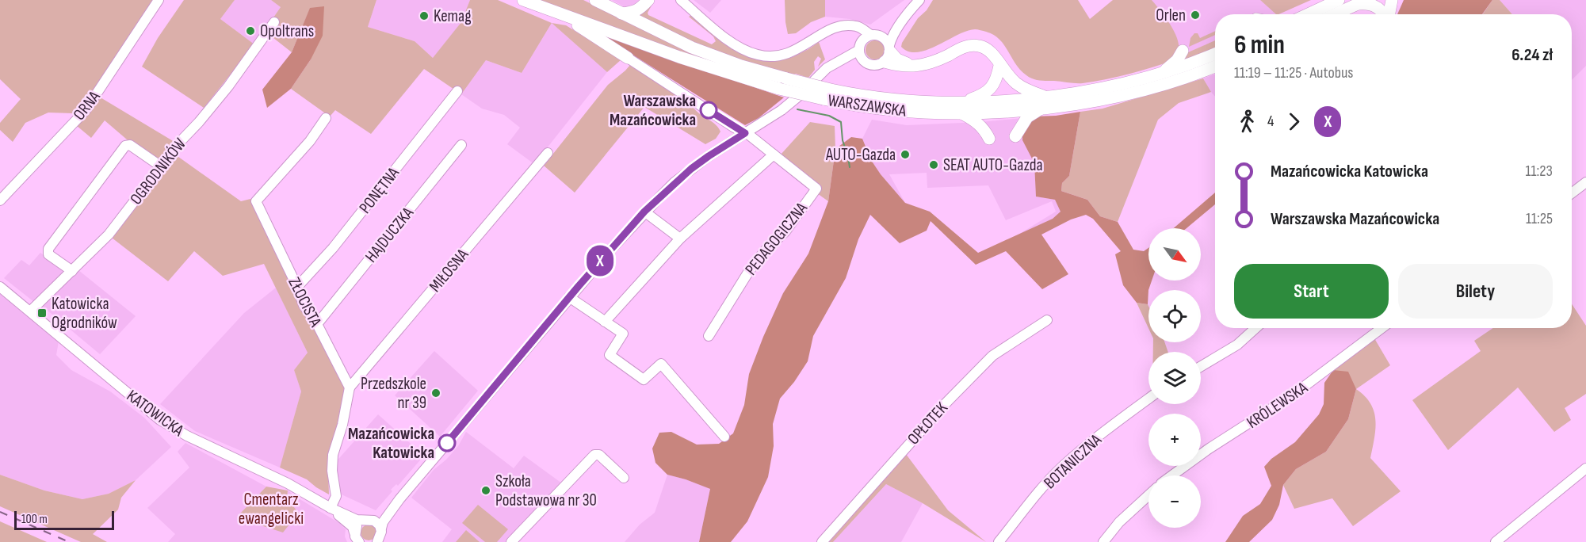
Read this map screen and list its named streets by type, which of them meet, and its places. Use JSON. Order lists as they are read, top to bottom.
{
  "streets": {
    "main road": ["WARSZAWSKA"],
    "street": [
      "ORNA",
      "OGRODNIKÓW",
      "PONĘTNA",
      "HAJDUCZKA",
      "PEDAGOGICZNA",
      "MIŁOSNA",
      "ZŁOCISTA",
      "KRÓLEWSKA",
      "KATOWICKA",
      "OPŁOTEK",
      "BOTANICZNA"
    ]
  },
  "crossings": [
    ["OGRODNIKÓW", "KATOWICKA"],
    ["PONĘTNA", "ZŁOCISTA"],
    ["HAJDUCZKA", "ZŁOCISTA"],
    ["MIŁOSNA", "ZŁOCISTA"]
  ],
  "parks": ["Cmentarz ewangelicki"],
  "places": {
    "other": [
      "Orlen",
      "Kemag",
      "Opoltrans",
      "Warszawska Mazańcowicka",
      "AUTO-Gazda",
      "SEAT AUTO-Gazda",
      "Przedszkole nr 39",
      "Mazańcowicka Katowicka",
      "Szkoła Podstawowa nr 30"
    ],
    "transit": ["Katowicka Ogrodników"]
  },
  "lines": ["bus line X"],
  "scale_bar": "100 m",
  "north": "bottom right",
  "page": {
    "on_map": "X",
    "heading": ["6 min", "11:19 – 11:25 · Autobus", "6.24 zł"],
    "legs": ["4", "X"],
    "list": [
      {
        "name": "Mazańcowicka Katowicka",
        "value": "11:23"
      },
      {
        "name": "Warszawska Mazańcowicka",
        "value": "11:25"
      }
    ],
    "map_buttons": ["+", "−"],
    "buttons": ["Start", "Bilety"],
    "scale": "100 m"
  }
}
